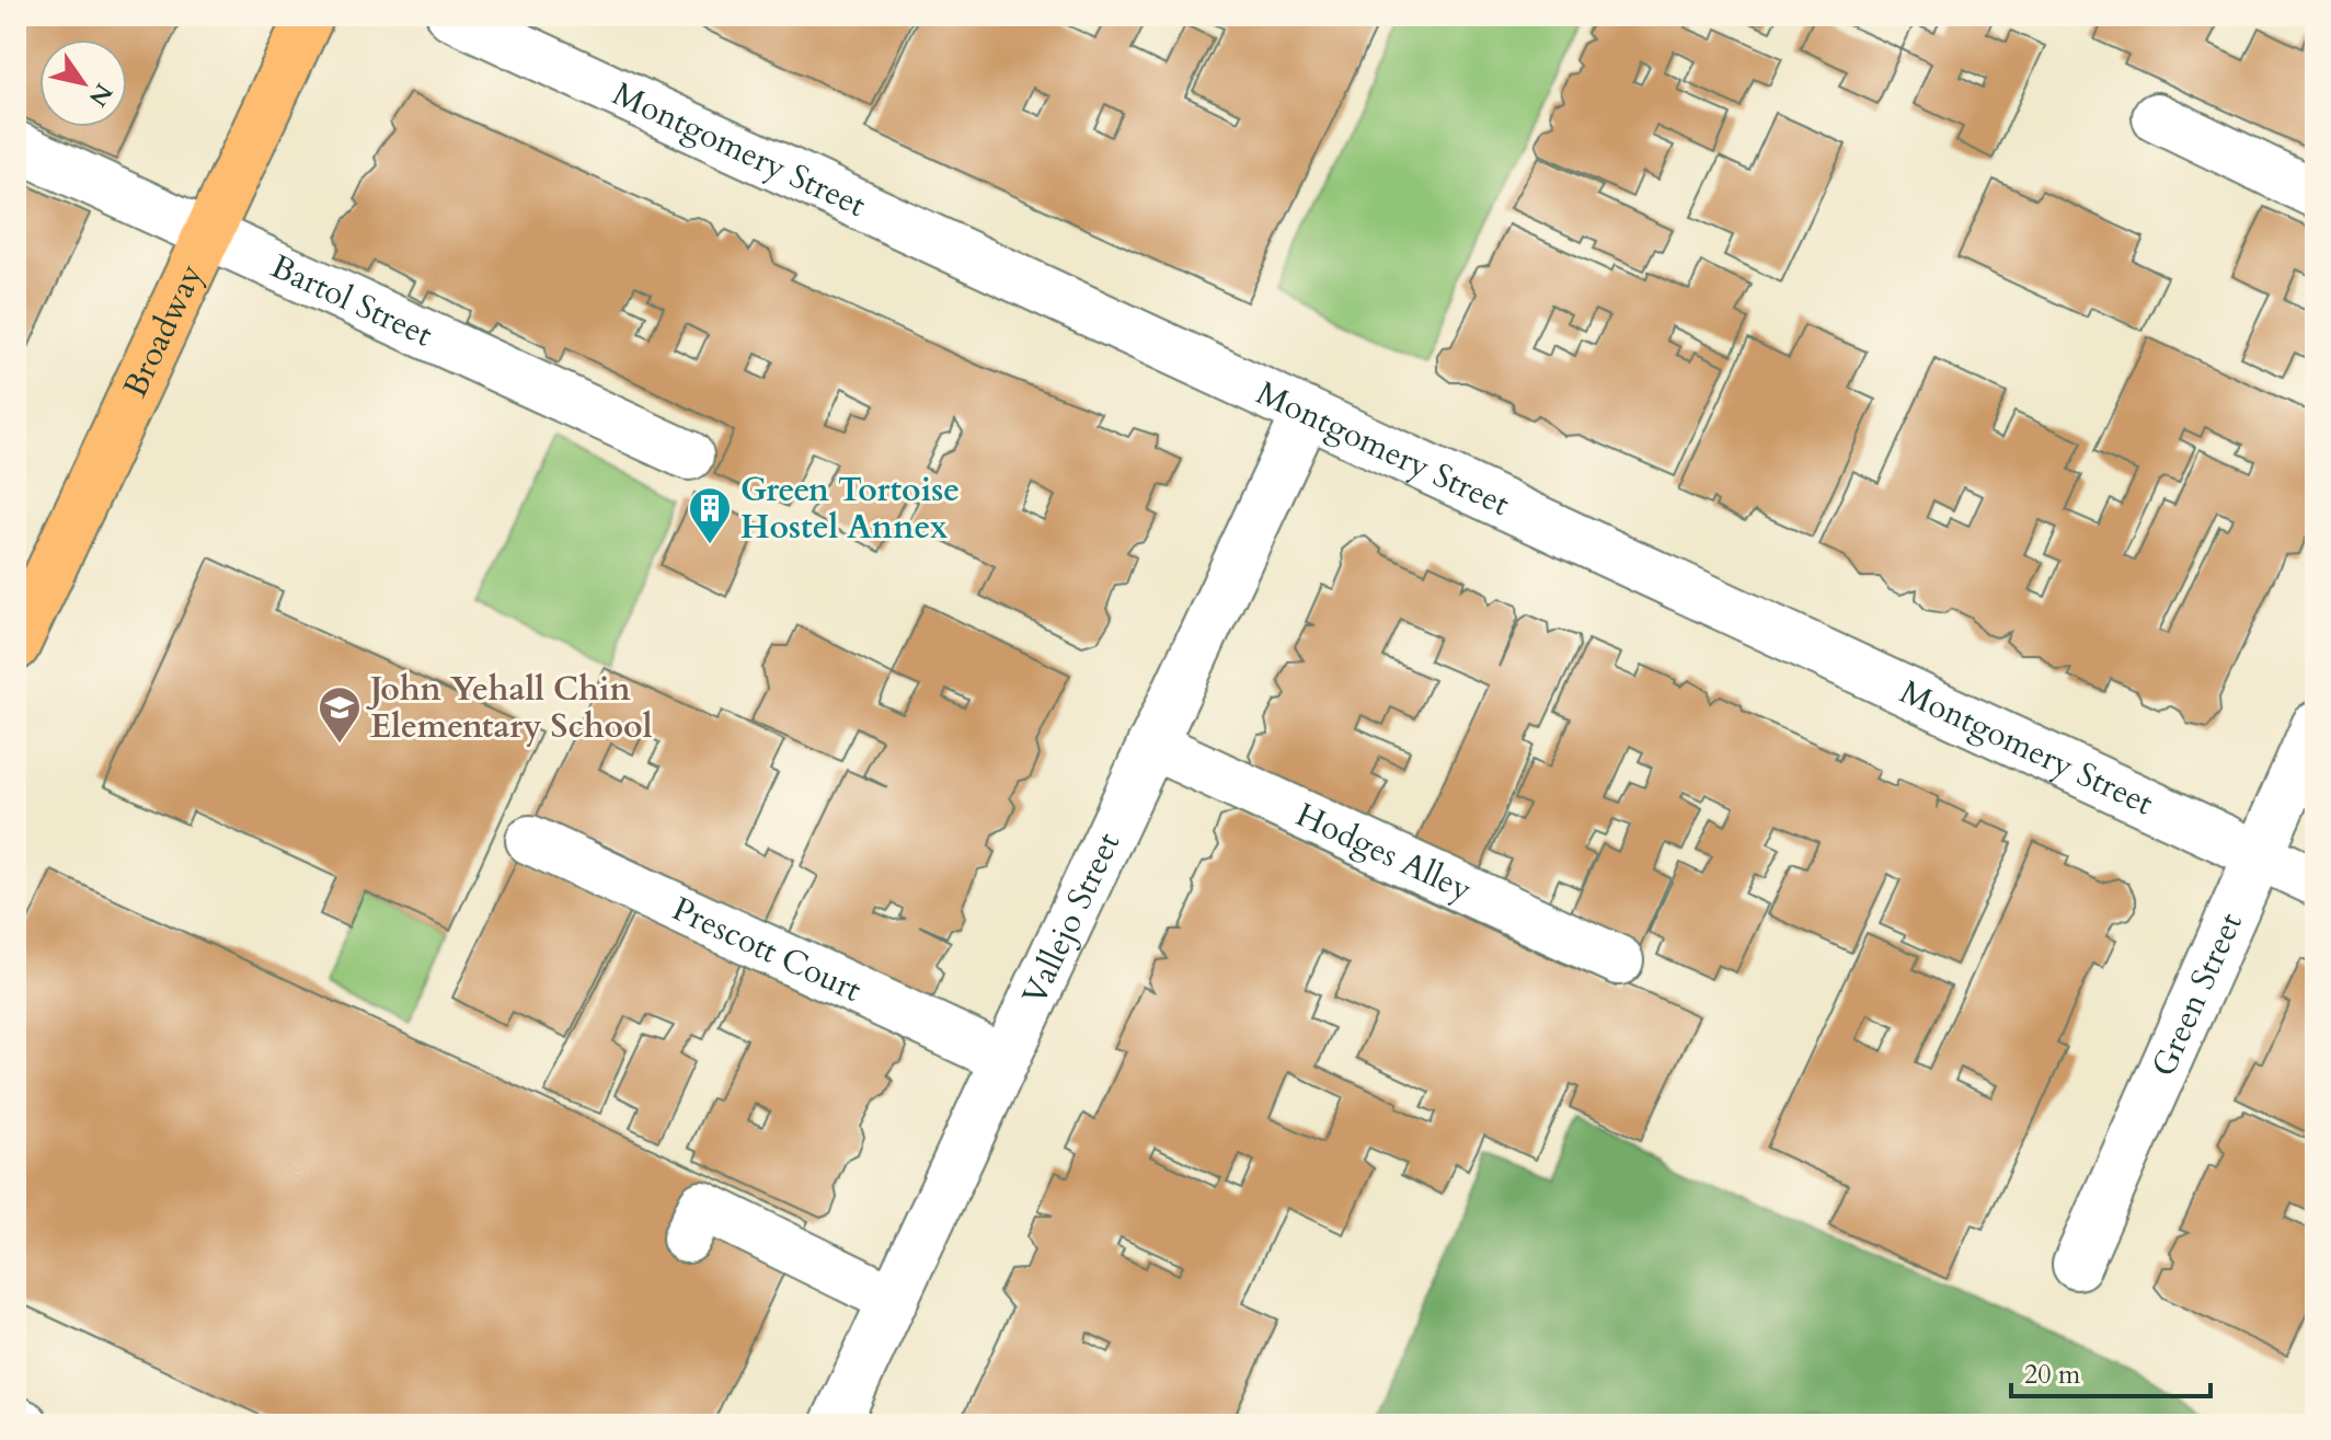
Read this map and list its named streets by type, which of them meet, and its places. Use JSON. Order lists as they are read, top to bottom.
{
  "streets": {
    "main road": ["Broadway"],
    "street": [
      "Montgomery Street",
      "Bartol Street",
      "Hodges Alley",
      "Vallejo Street",
      "Prescott Court",
      "Green Street"
    ]
  },
  "crossings": [
    ["Montgomery Street", "Vallejo Street"],
    ["Montgomery Street", "Green Street"],
    ["Bartol Street", "Broadway"],
    ["Hodges Alley", "Vallejo Street"],
    ["Vallejo Street", "Prescott Court"]
  ],
  "places": {
    "building": ["Green Tortoise Hostel Annex"],
    "school or university": ["John Yehall Chin Elementary School"]
  },
  "scale_bar": "20 m",
  "north": "bottom right"
}
